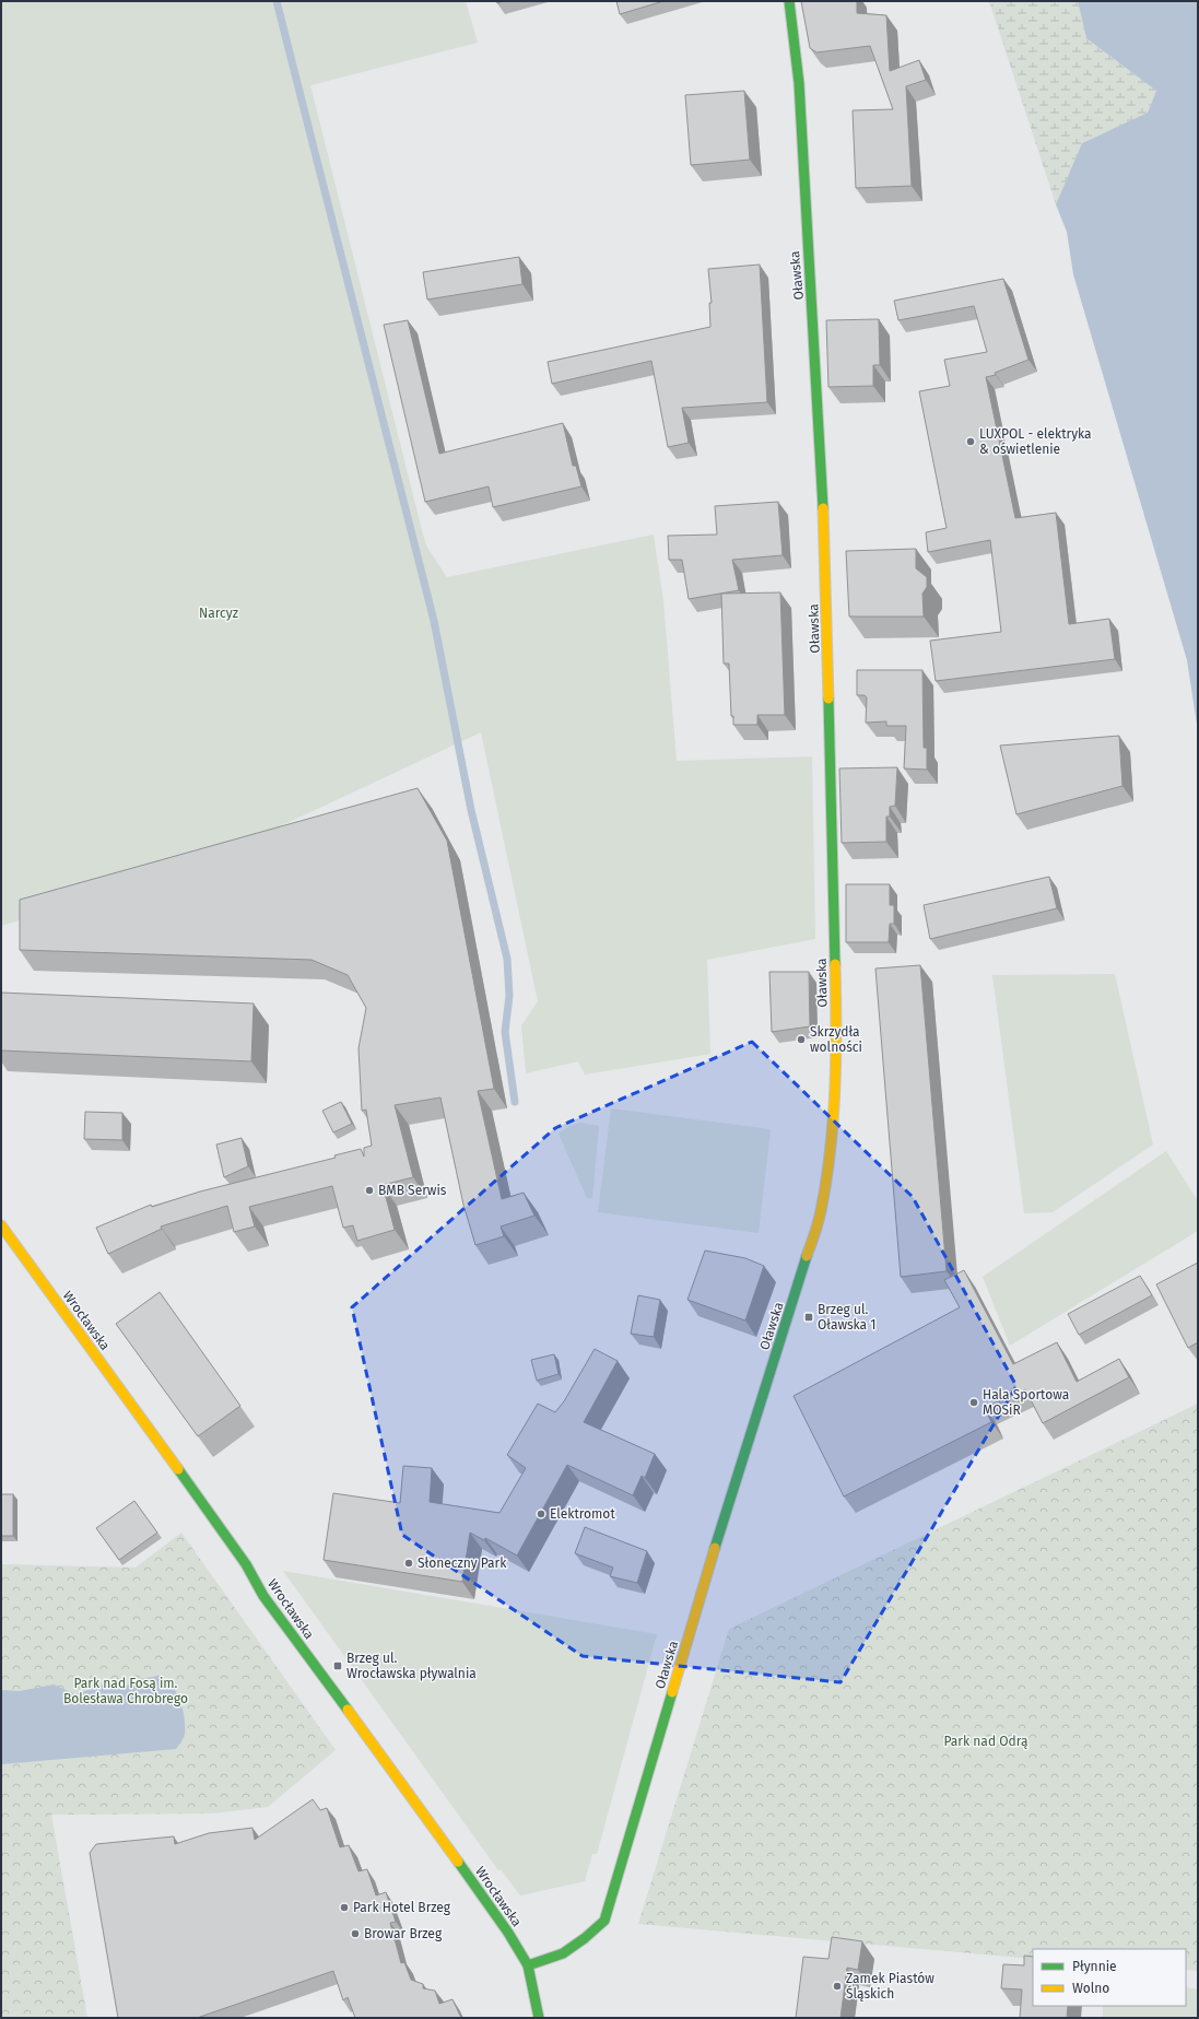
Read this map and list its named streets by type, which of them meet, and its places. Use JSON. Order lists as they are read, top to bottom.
{
  "streets": {
    "street": ["Oławska", "Wrocławska"]
  },
  "crossings": [
    ["Oławska", "Wrocławska"]
  ],
  "parks": ["Narcyz", "Park nad Fosą im. Bolesława Chrobrego", "Park nad Odrą"],
  "places": {
    "other": [
      "LUXPOL - elektryka & oświetlenie",
      "Skrzydła wolności",
      "BMB Serwis",
      "Hala Sportowa MOSiR",
      "Elektromot",
      "Słoneczny Park",
      "Park Hotel Brzeg",
      "Browar Brzeg",
      "Zamek Piastów Śląskich"
    ],
    "transit": ["Brzeg ul. Oławska 1", "Brzeg ul. Wrocławska pływalnia"]
  },
  "legend": ["Płynnie", "Wolno"]
}
